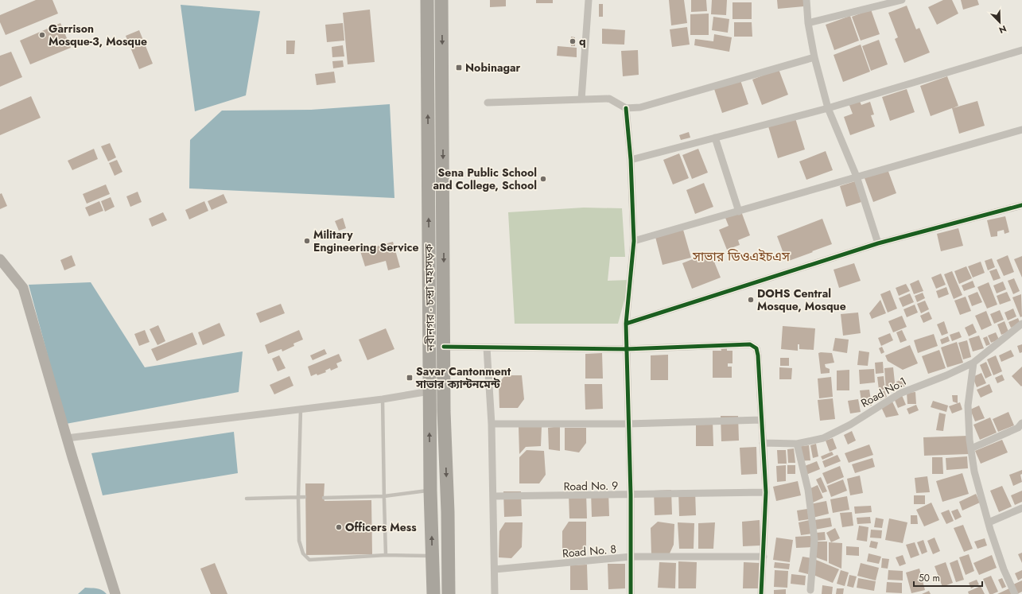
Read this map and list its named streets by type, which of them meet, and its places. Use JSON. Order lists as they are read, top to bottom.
{
  "streets": {
    "highway": ["নবীনগর - চন্দ্রা মহাসড়ক"],
    "street": ["Road No.1", "Road No. 9", "Road No. 8"]
  },
  "districts": ["সাভার ডিওএইচএস"],
  "places": {
    "other": [
      "Garrison Mosque-3, Mosque",
      "q",
      "Sena Public School and College, School",
      "Military Engineering Service",
      "DOHS Central Mosque, Mosque",
      "Officers Mess"
    ],
    "transit": ["Nobinagar", "Savar Cantonment সাভার ক্যান্টনমেন্ট"]
  },
  "scale_bar": "50 m",
  "north": "bottom right"
}
